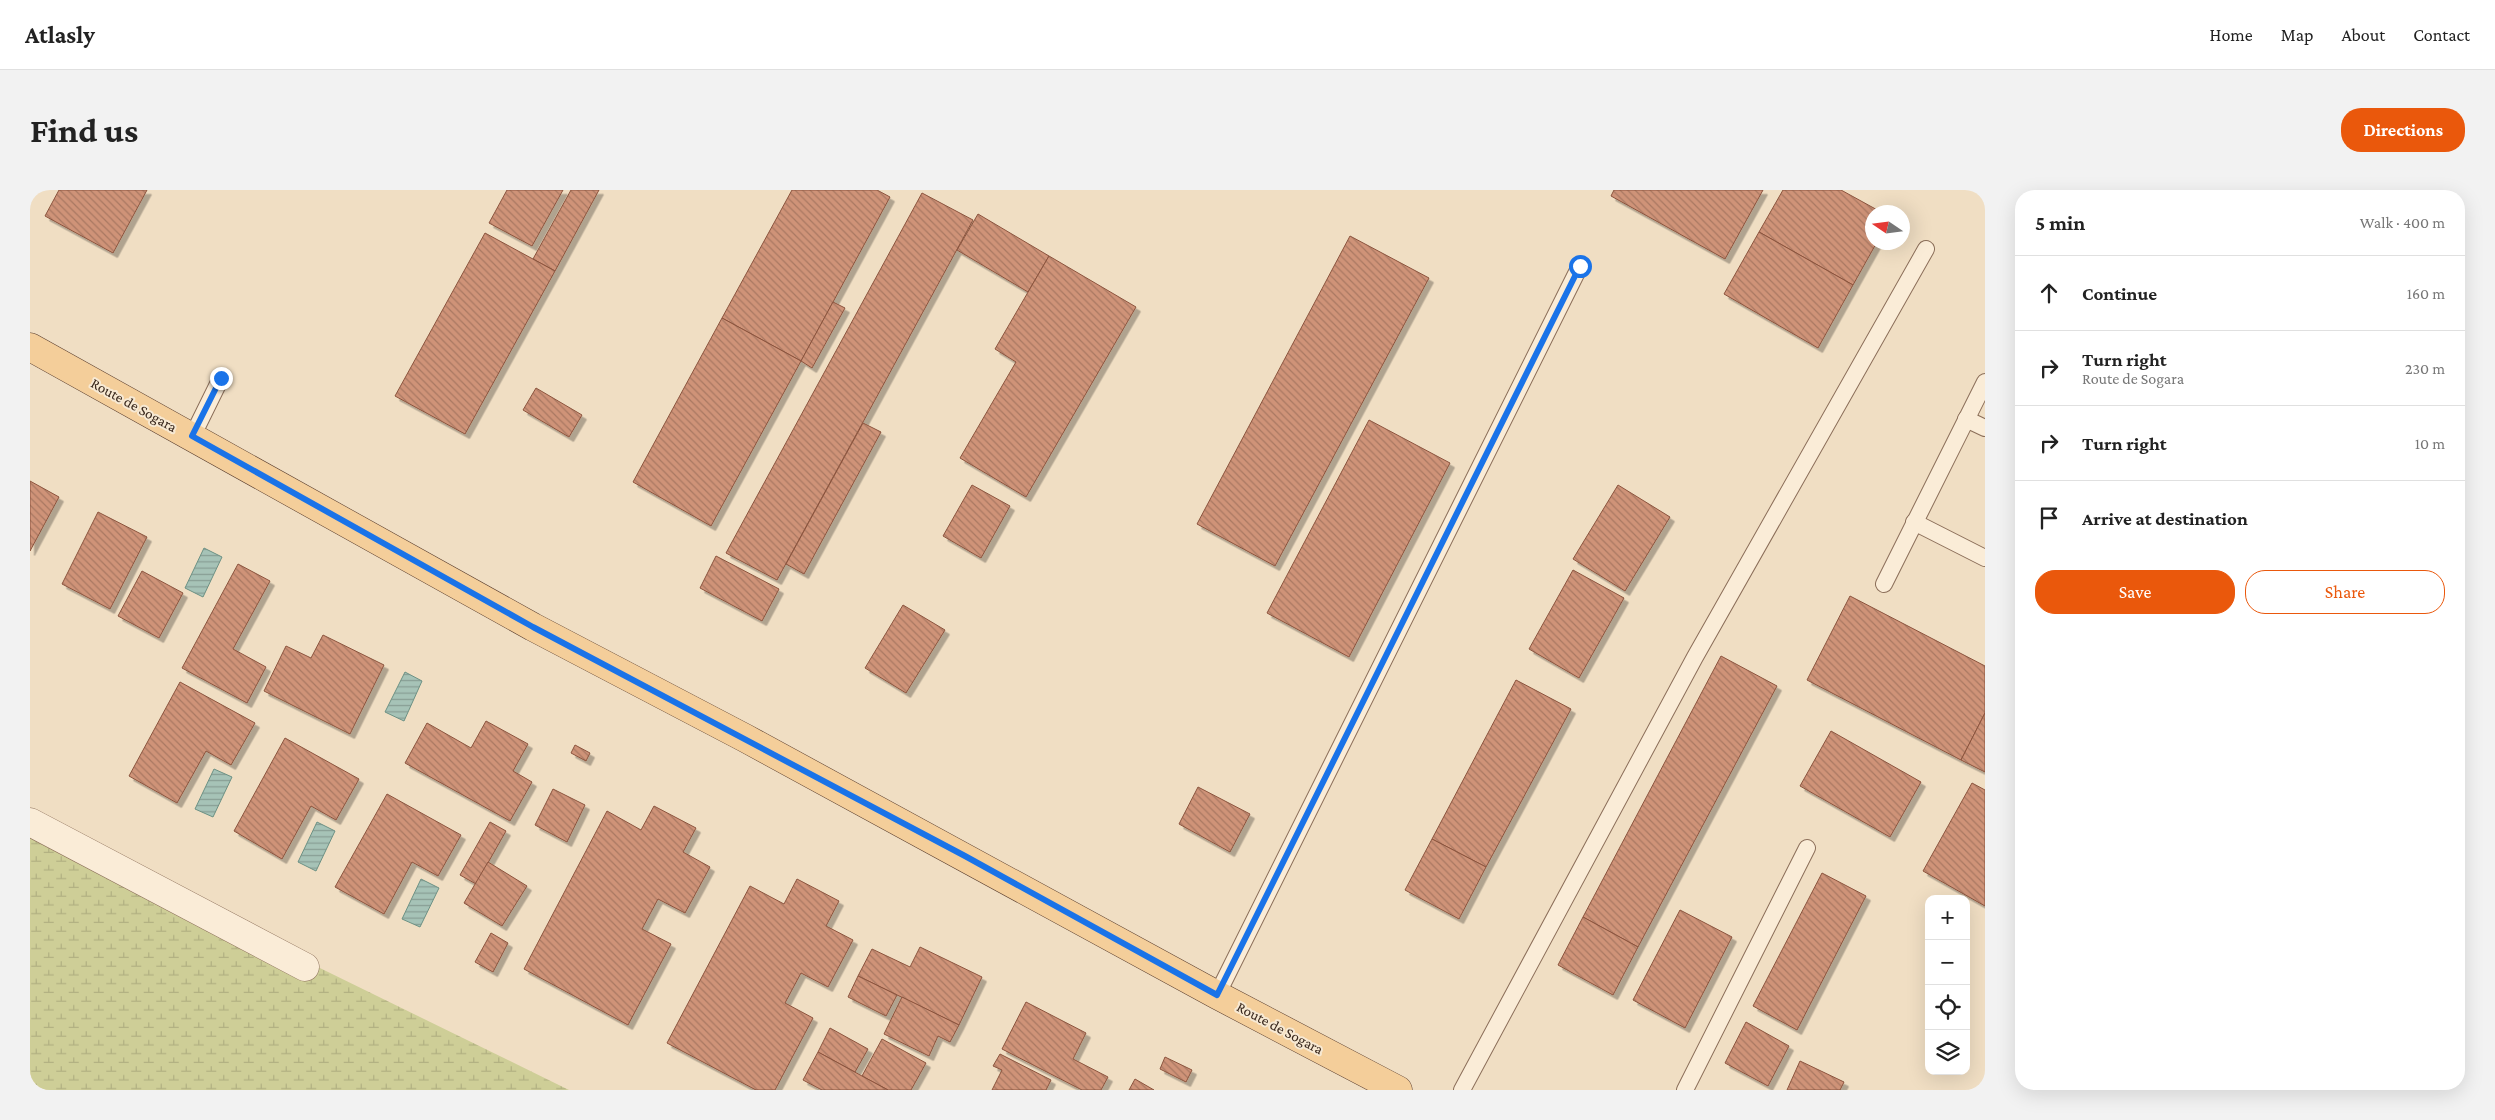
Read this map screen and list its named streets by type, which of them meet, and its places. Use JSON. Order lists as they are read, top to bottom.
{
  "streets": {
    "main road": ["Route de Sogara"]
  },
  "north": "left",
  "page": {
    "header": "Atlasly",
    "nav": [
      "Home",
      "Map",
      "About",
      "Contact"
    ],
    "buttons": [
      "Directions",
      ["Save", "Share"]
    ],
    "title": "Find us",
    "heading": ["5 min", "Walk · 400 m"],
    "list": [
      ["Continue", "160 m"],
      ["Turn right", "Route de Sogara", "230 m"],
      ["Turn right", "10 m"],
      "Arrive at destination"
    ],
    "map_buttons": ["+", "−"]
  }
}
